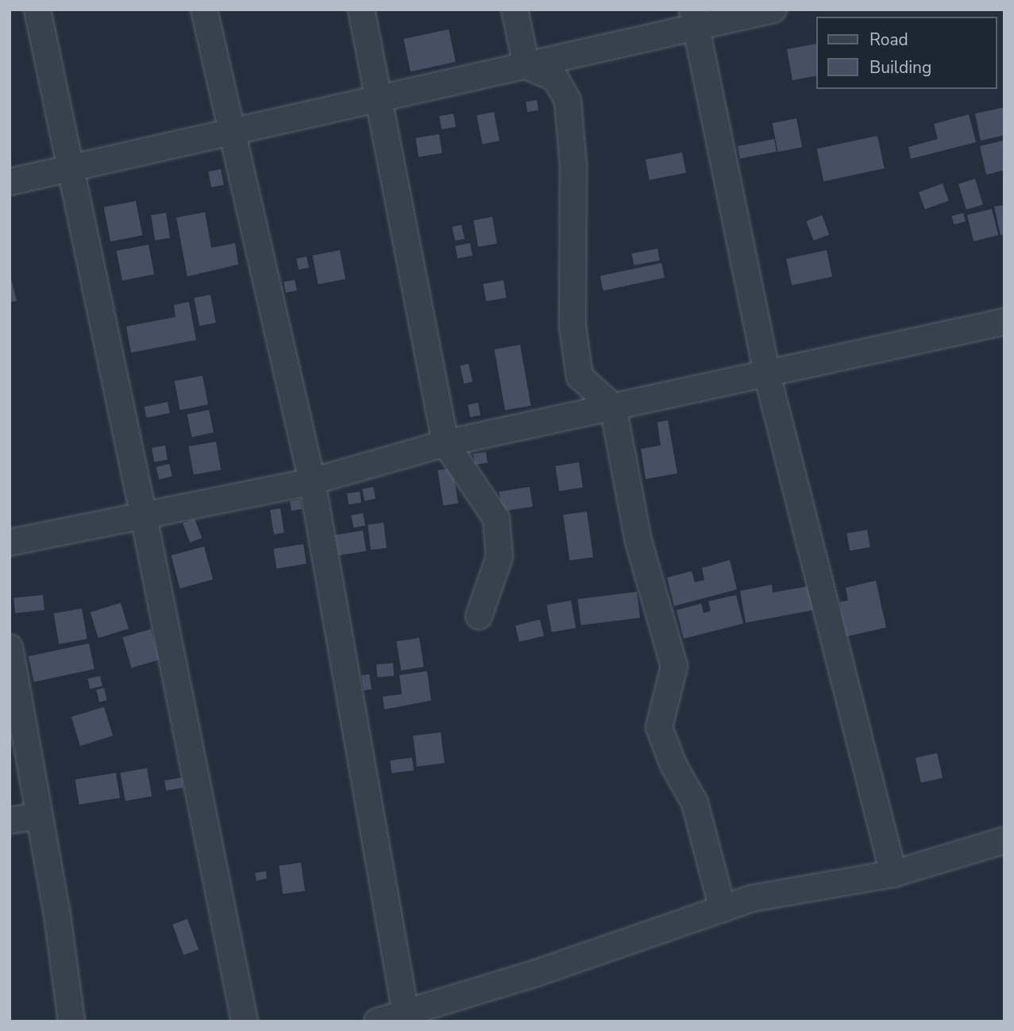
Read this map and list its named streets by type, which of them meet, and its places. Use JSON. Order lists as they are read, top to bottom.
{
  "legend": ["Road", "Building"]
}
